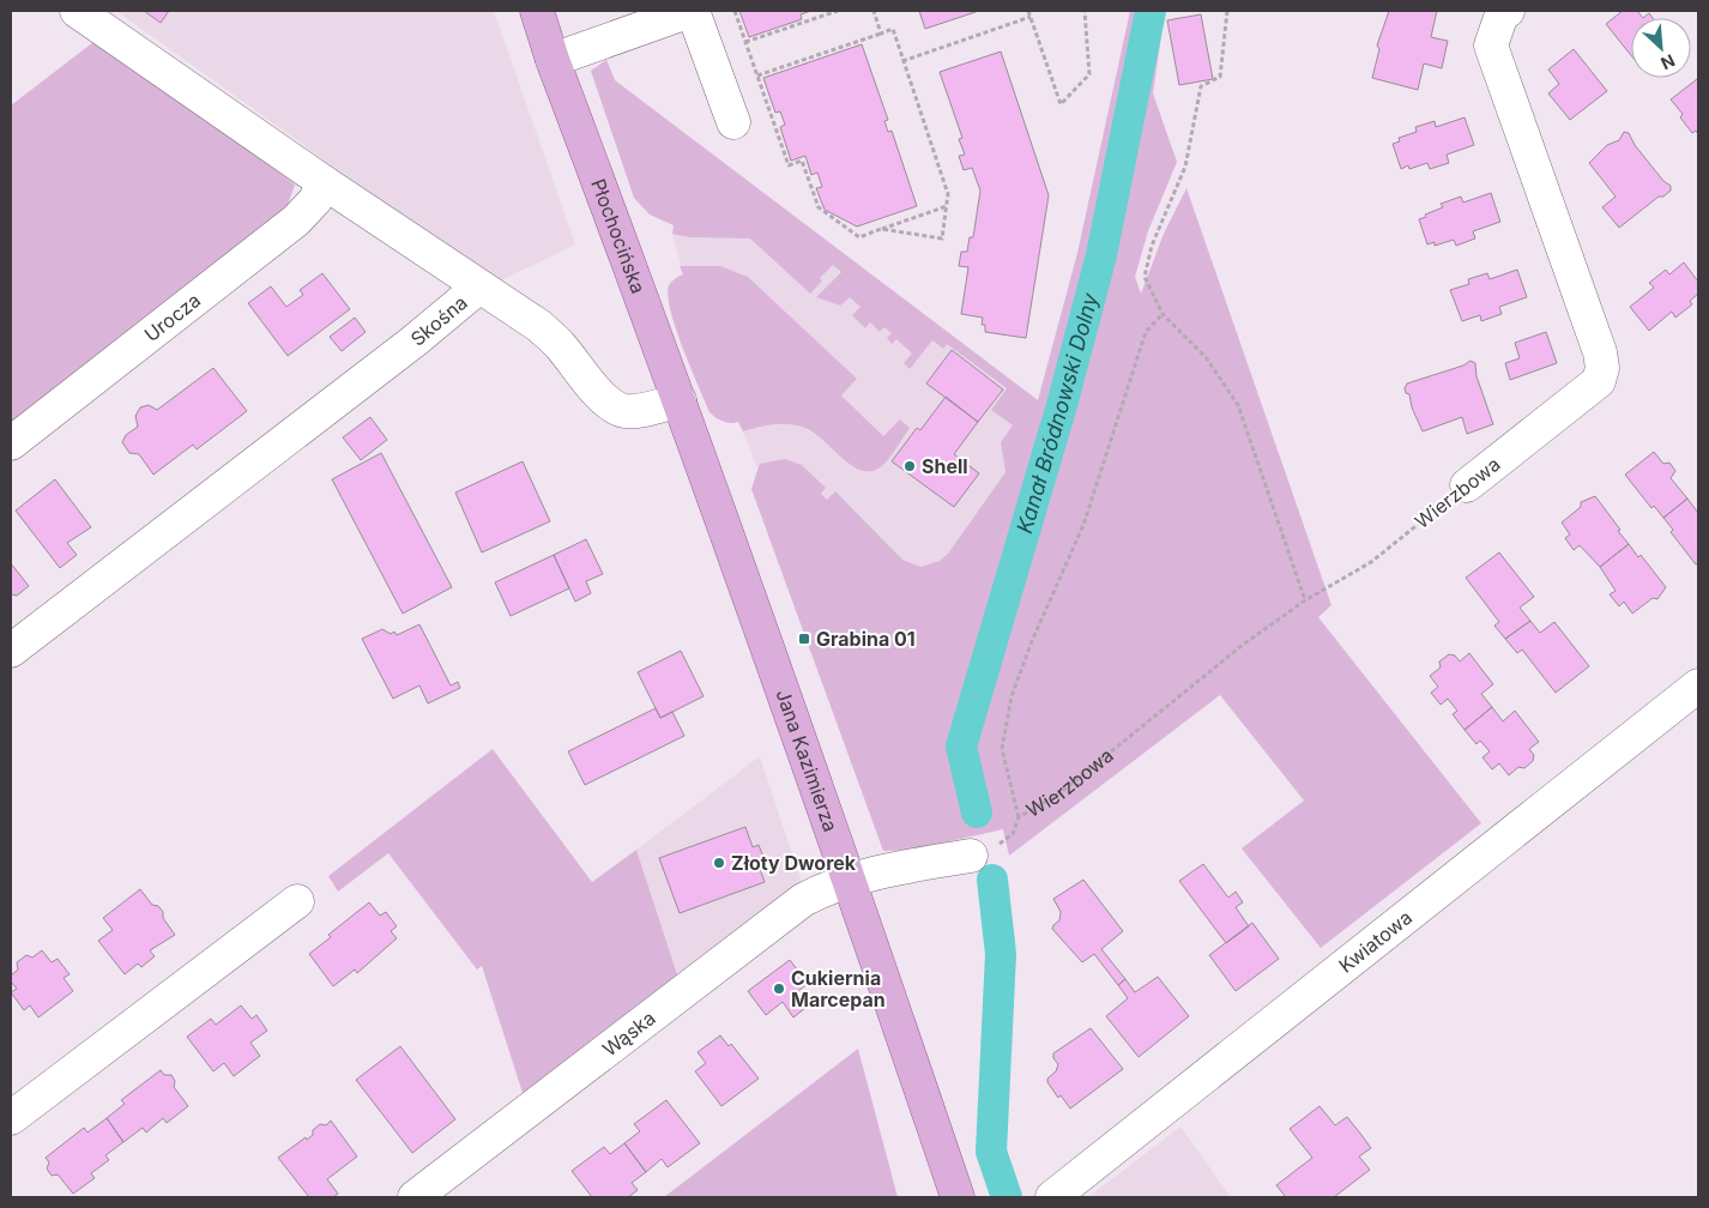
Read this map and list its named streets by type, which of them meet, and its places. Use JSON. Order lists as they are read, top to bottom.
{
  "streets": {
    "main road": ["Płochocińska", "Jana Kazimierza"],
    "street": [
      "Urocza",
      "Skośna",
      "Wierzbowa",
      "Kwiatowa",
      "Wąska"
    ]
  },
  "crossings": [
    ["Płochocińska", "Jana Kazimierza"],
    ["Urocza", "Skośna"],
    ["Jana Kazimierza", "Wąska"]
  ],
  "water": ["Kanał Bródnowski Dolny"],
  "places": {
    "other": ["Shell", "Złoty Dworek", "Cukiernia Marcepan"],
    "transit": ["Grabina 01"]
  },
  "north": "bottom right"
}
